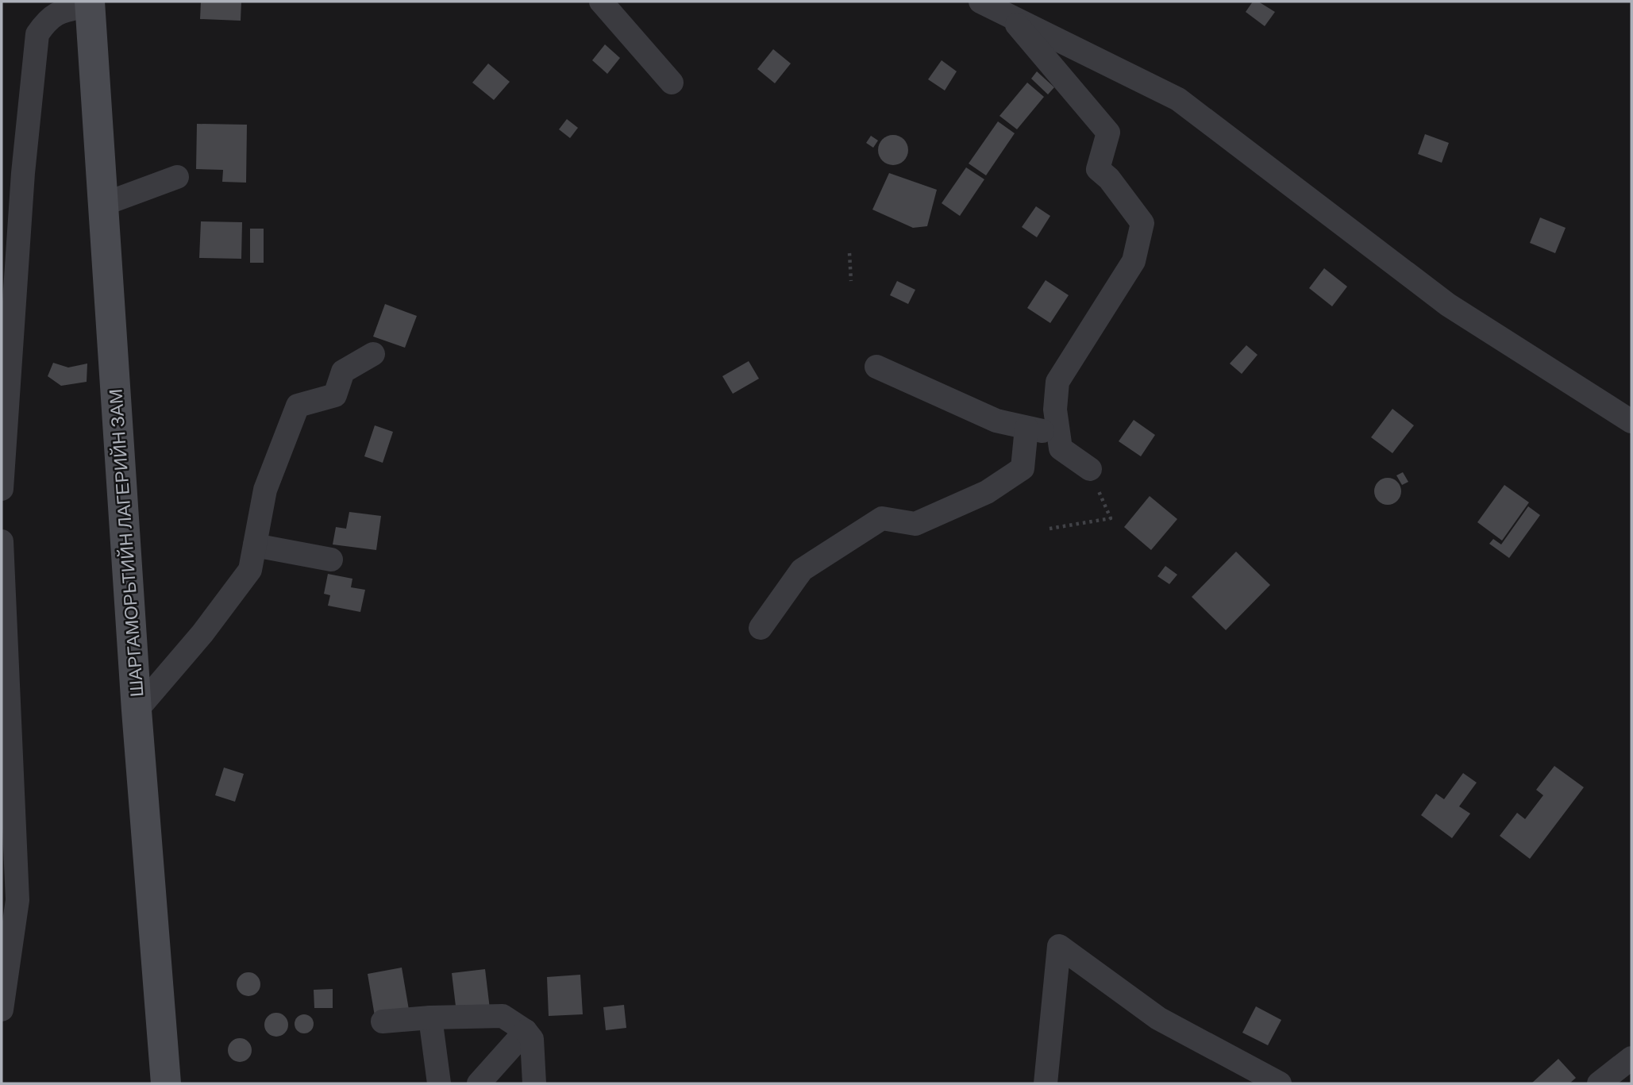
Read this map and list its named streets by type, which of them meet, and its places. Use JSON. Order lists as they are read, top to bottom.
{
  "streets": {
    "street": ["ШАРГАМОРЬТИЙН ЛАГЕРИЙН ЗАМ"]
  }
}
